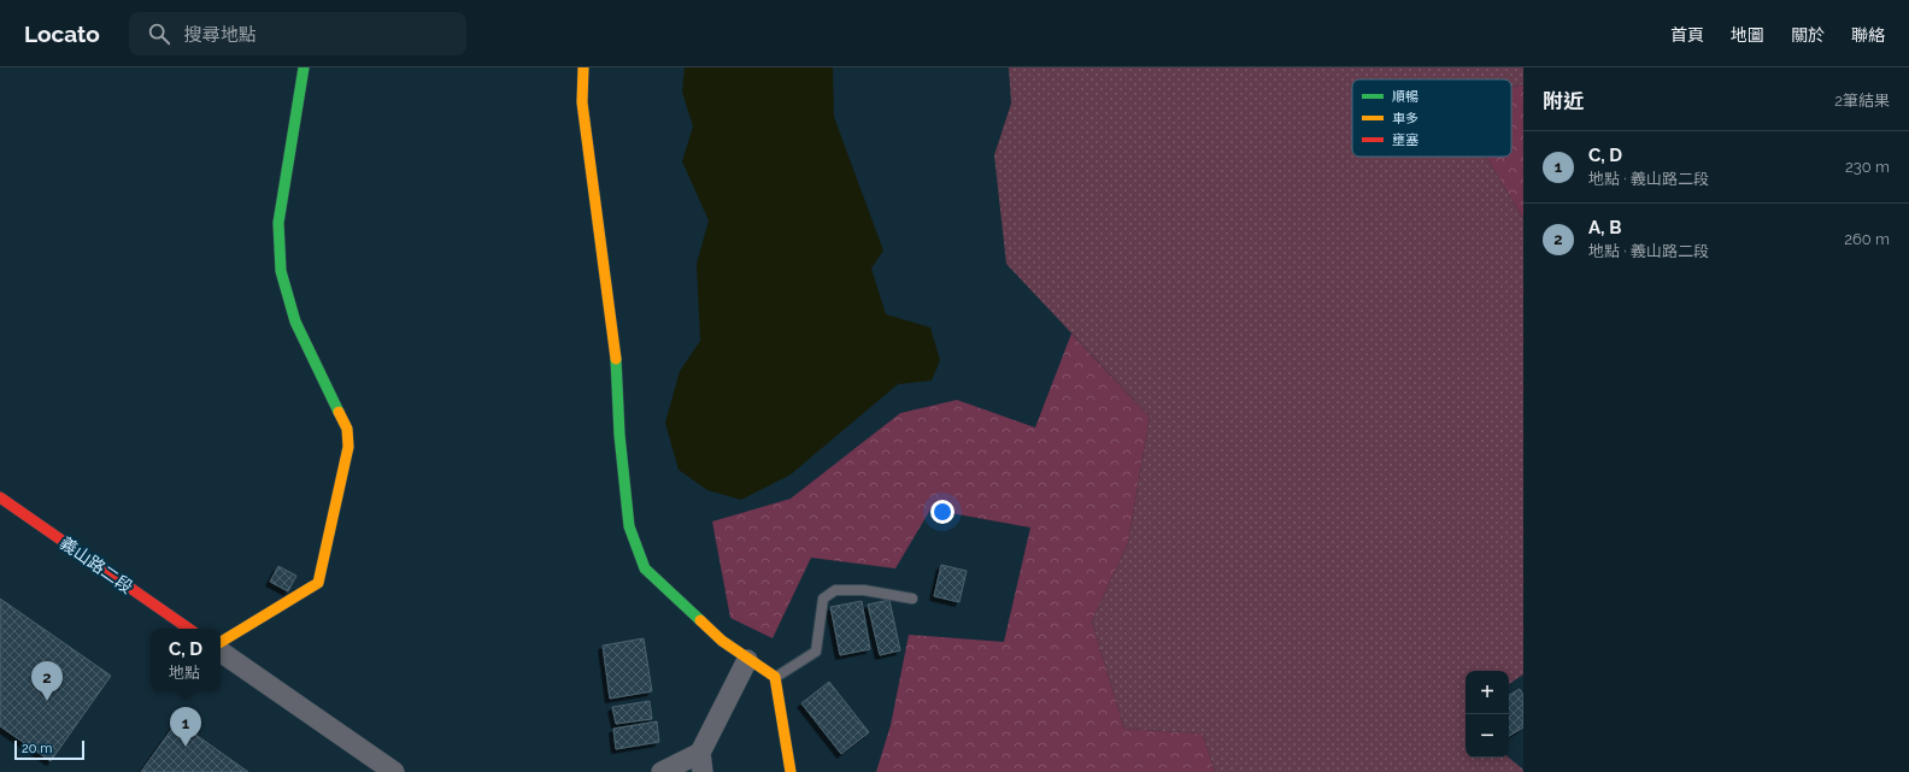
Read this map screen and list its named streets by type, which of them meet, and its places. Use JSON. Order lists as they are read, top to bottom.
{
  "streets": {
    "street": ["義山路二段"]
  },
  "legend": ["順暢", "車多", "壅塞"],
  "scale_bar": "20 m",
  "page": {
    "header": "Locato",
    "search": "搜尋地點",
    "nav": [
      "首頁",
      "地圖",
      "關於",
      "聯絡"
    ],
    "heading": ["附近", "2筆結果"],
    "list": [
      {
        "mark": "1",
        "name": "C, D",
        "note": "地點 · 義山路二段",
        "value": "230 m"
      },
      {
        "mark": "2",
        "name": "A, B",
        "note": "地點 · 義山路二段",
        "value": "260 m"
      }
    ],
    "popup": ["C, D", "地點"],
    "pins": ["2", "1"],
    "map_buttons": ["+", "−"],
    "scale": "20 m"
  }
}
